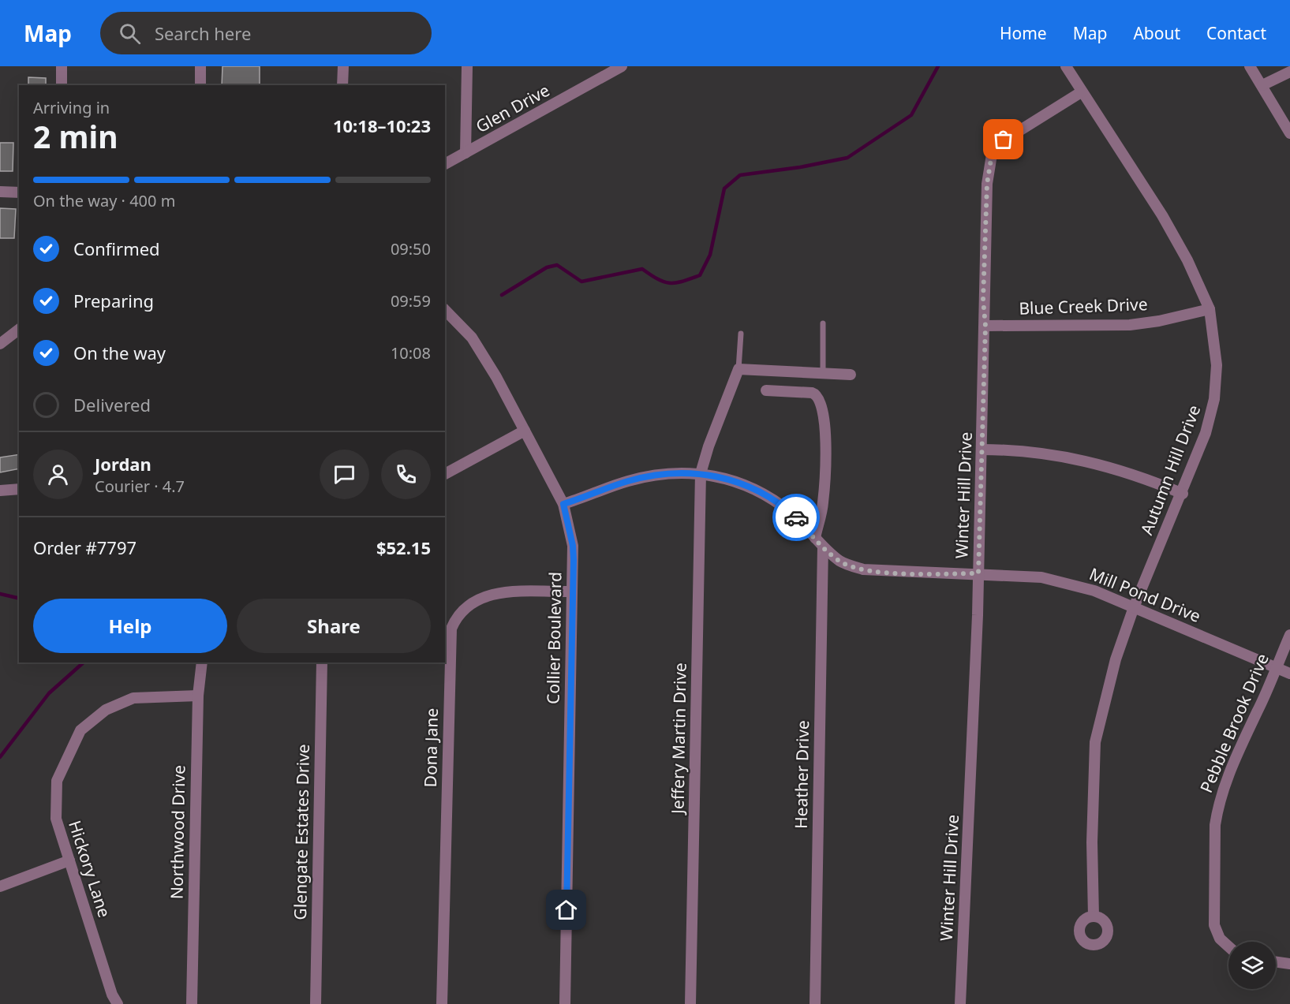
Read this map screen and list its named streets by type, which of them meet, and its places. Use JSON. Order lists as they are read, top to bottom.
{
  "streets": {
    "street": [
      "Glen Drive",
      "Blue Creek Drive",
      "Autumn Hill Drive",
      "Winter Hill Drive",
      "Mill Pond Drive",
      "Collier Boulevard",
      "Pebble Brook Drive",
      "Jeffery Martin Drive",
      "Dona Jane",
      "Heather Drive",
      "Northwood Drive",
      "Glengate Estates Drive",
      "Hickory Lane"
    ]
  },
  "crossings": [
    ["Blue Creek Drive", "Autumn Hill Drive"],
    ["Blue Creek Drive", "Winter Hill Drive"],
    ["Autumn Hill Drive", "Winter Hill Drive"],
    ["Autumn Hill Drive", "Mill Pond Drive"],
    ["Winter Hill Drive", "Mill Pond Drive"],
    ["Mill Pond Drive", "Collier Boulevard"],
    ["Mill Pond Drive", "Pebble Brook Drive"],
    ["Mill Pond Drive", "Jeffery Martin Drive"],
    ["Mill Pond Drive", "Heather Drive"],
    ["Collier Boulevard", "Dona Jane"],
    ["Northwood Drive", "Hickory Lane"]
  ],
  "page": {
    "header": "Map",
    "search": "Search here",
    "nav": [
      "Home",
      "Map",
      "About",
      "Contact"
    ],
    "heading": ["2 min", "Arriving in", "10:18–10:23"],
    "panel": [
      "Jordan",
      "Courier · 4.7",
      "Order #7797",
      "$52.15"
    ],
    "bar": "On the way · 400 m",
    "list": [
      ["Confirmed", "09:50"],
      ["Preparing", "09:59"],
      ["On the way", "10:08"],
      "Delivered"
    ],
    "buttons": ["Help", "Share"]
  }
}
